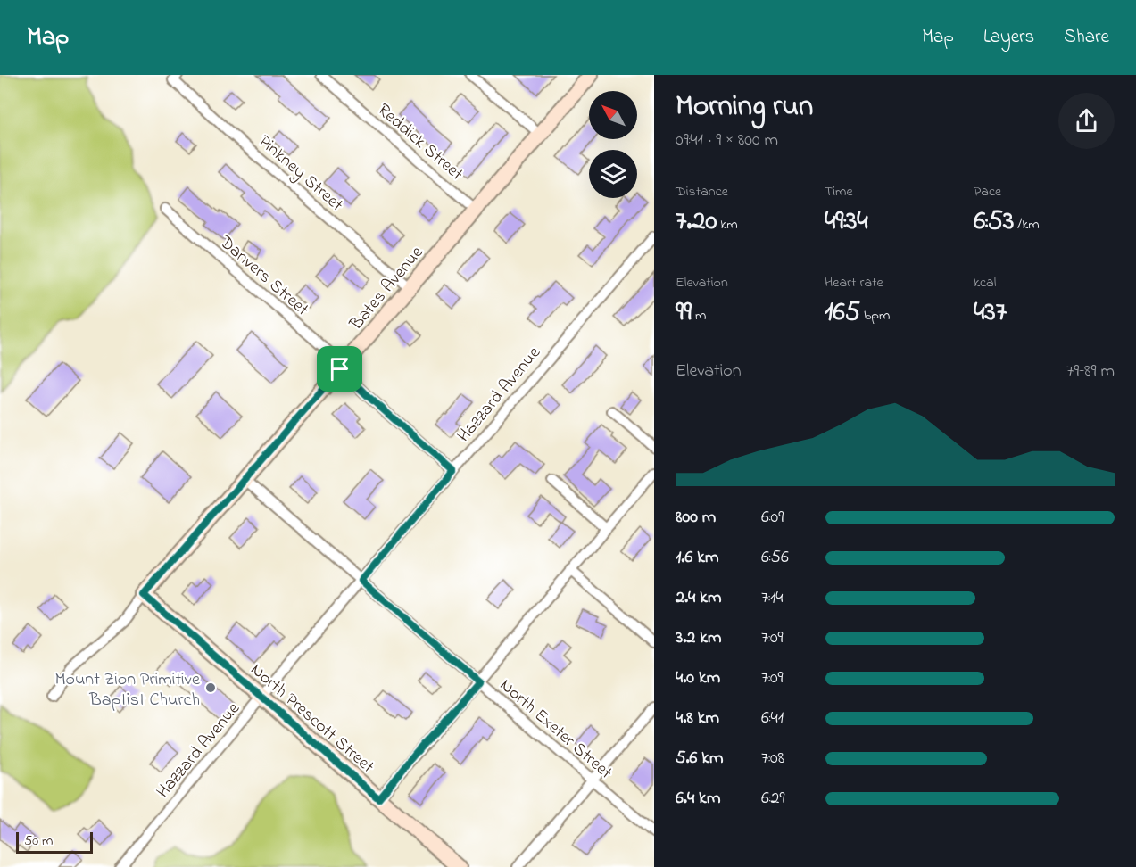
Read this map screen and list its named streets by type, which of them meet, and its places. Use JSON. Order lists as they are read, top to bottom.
{
  "streets": {
    "street": [
      "Reddick Street",
      "Pinkney Street",
      "Danvers Street",
      "Bates Avenue",
      "Hazzard Avenue",
      "North Prescott Street",
      "North Exeter Street"
    ]
  },
  "crossings": [
    ["Reddick Street", "Bates Avenue"],
    ["Pinkney Street", "Bates Avenue"],
    ["Danvers Street", "Bates Avenue"],
    ["Danvers Street", "Hazzard Avenue"],
    ["Bates Avenue", "North Prescott Street"],
    ["Bates Avenue", "North Exeter Street"],
    ["Hazzard Avenue", "North Prescott Street"],
    ["Hazzard Avenue", "North Exeter Street"]
  ],
  "places": ["Mount Zion Primitive Baptist Church"],
  "scale_bar": "50 m",
  "north": "top left",
  "page": {
    "header": "Map",
    "nav": ["Map", "Layers", "Share"],
    "heading": ["Morning run", "09:41 · 9 × 800 m"],
    "stats": [
      ["Distance", "7.20 km"],
      ["Time", "49:34"],
      ["Pace", "6:53 /km"],
      ["Elevation", "99 m"],
      ["Heart rate", "165 bpm"],
      ["kcal", "437"]
    ],
    "chart": ["Elevation", "79–89 m"],
    "list": [
      {
        "name": "800 m",
        "note": "6:09"
      },
      {
        "name": "1.6 km",
        "note": "6:56"
      },
      {
        "name": "2.4 km",
        "note": "7:14"
      },
      {
        "name": "3.2 km",
        "note": "7:09"
      },
      {
        "name": "4.0 km",
        "note": "7:09"
      },
      {
        "name": "4.8 km",
        "note": "6:41"
      },
      {
        "name": "5.6 km",
        "note": "7:08"
      },
      {
        "name": "6.4 km",
        "note": "6:29"
      }
    ],
    "scale": "50 m"
  }
}
